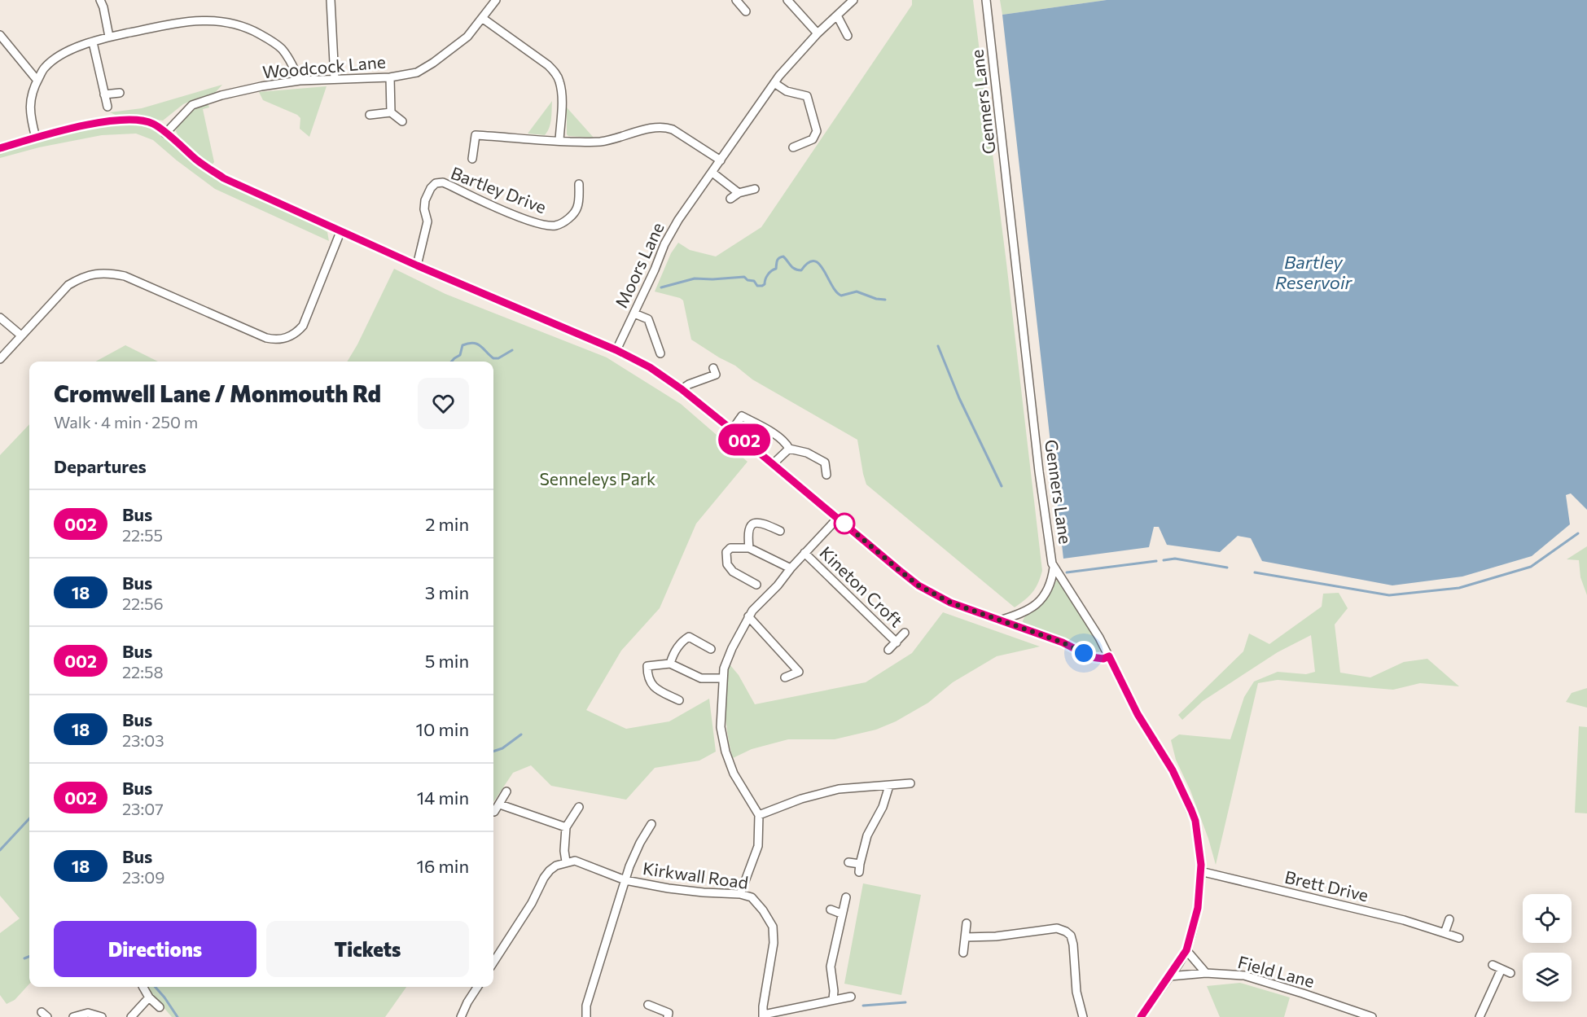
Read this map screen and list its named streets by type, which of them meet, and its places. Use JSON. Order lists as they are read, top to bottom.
{
  "streets": {
    "street": [
      "Woodcock Lane",
      "Genners Lane",
      "Bartley Drive",
      "Moors Lane",
      "Kineton Croft",
      "Kirkwall Road",
      "Brett Drive",
      "Field Lane"
    ]
  },
  "crossings": [
    ["Genners Lane", "Brett Drive"],
    ["Genners Lane", "Field Lane"]
  ],
  "water": ["Bartley Reservoir"],
  "parks": ["Senneleys Park"],
  "lines": ["bus line 002"],
  "page": {
    "on_map": "002",
    "heading": [
      ["Cromwell Lane / Monmouth Rd", "Walk · 4 min · 250 m"],
      "Departures"
    ],
    "list": [
      {
        "mark": "002",
        "name": "Bus",
        "note": "22:55",
        "value": "2 min"
      },
      {
        "mark": "18",
        "name": "Bus",
        "note": "22:56",
        "value": "3 min"
      },
      {
        "mark": "002",
        "name": "Bus",
        "note": "22:58",
        "value": "5 min"
      },
      {
        "mark": "18",
        "name": "Bus",
        "note": "23:03",
        "value": "10 min"
      },
      {
        "mark": "002",
        "name": "Bus",
        "note": "23:07",
        "value": "14 min"
      },
      {
        "mark": "18",
        "name": "Bus",
        "note": "23:09",
        "value": "16 min"
      }
    ],
    "buttons": ["Directions", "Tickets"]
  }
}
